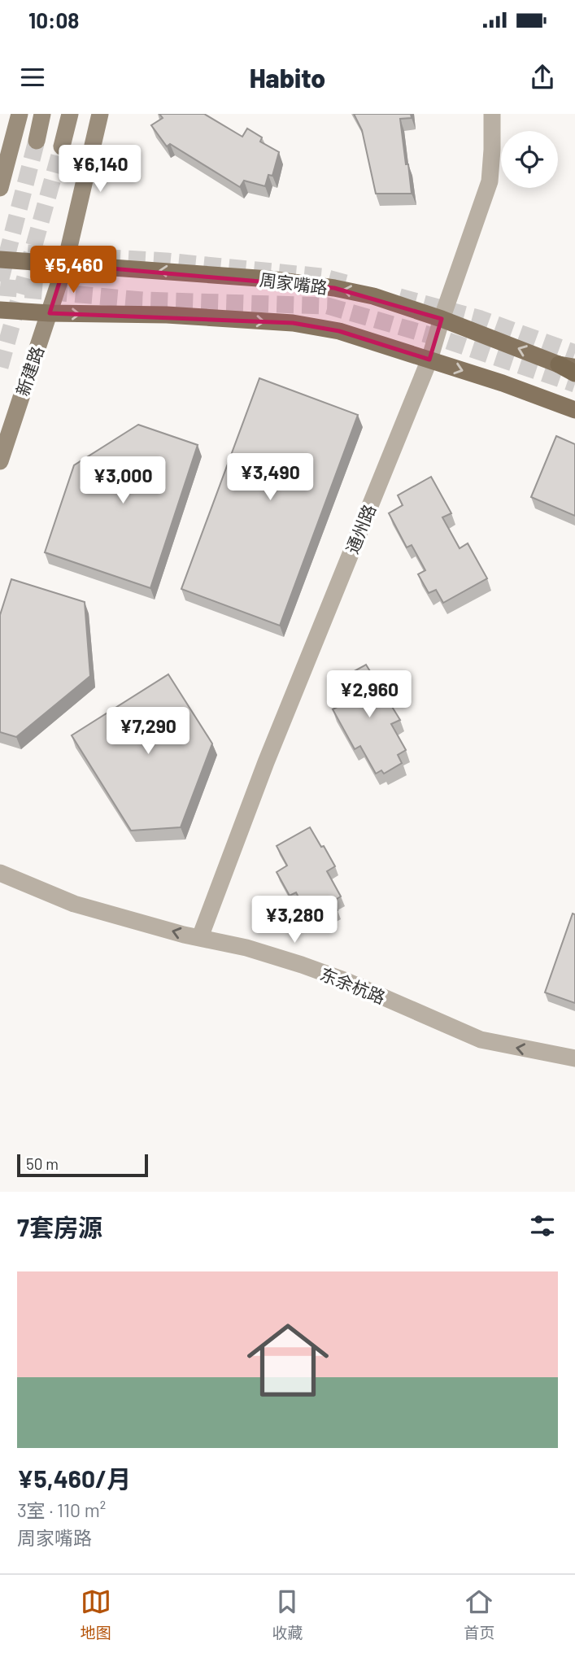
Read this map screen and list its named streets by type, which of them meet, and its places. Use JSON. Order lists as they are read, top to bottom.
{
  "streets": {
    "main road": ["周家嘴路", "新建路"],
    "street": ["通州路", "东余杭路"]
  },
  "crossings": [
    ["周家嘴路", "新建路"],
    ["周家嘴路", "通州路"],
    ["通州路", "东余杭路"]
  ],
  "one_way": ["东余杭路"],
  "scale_bar": "50 m",
  "page": {
    "status": "10:08",
    "header": "Habito",
    "price": [
      "¥6,140",
      "¥5,460",
      "¥3,490",
      "¥3,000",
      "¥2,960",
      "¥7,290",
      "¥3,280"
    ],
    "scale": "50 m",
    "heading": "7套房源",
    "list": [
      {
        "name": "¥5,460/月",
        "note": "3室 · 110 m² · 周家嘴路"
      }
    ],
    "tabs": ["地图", "收藏", "首页"]
  }
}
